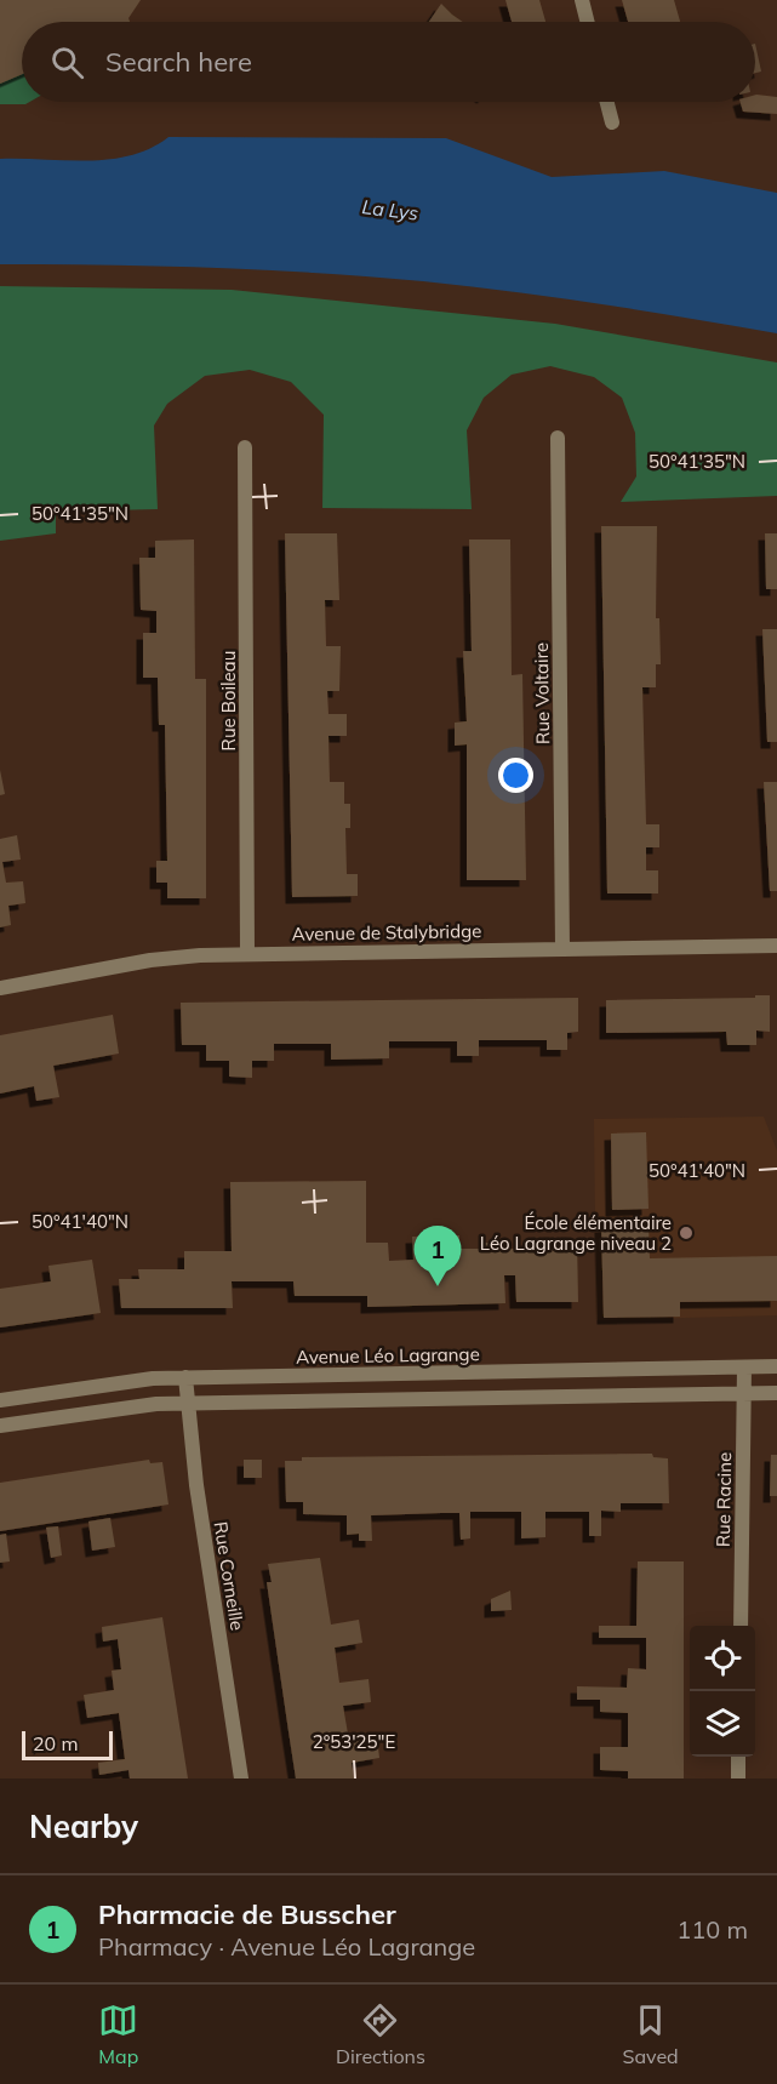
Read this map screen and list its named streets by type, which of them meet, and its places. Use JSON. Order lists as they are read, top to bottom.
{
  "streets": {
    "street": [
      "Rue Voltaire",
      "Rue Boileau",
      "Avenue de Stalybridge",
      "Avenue Léo Lagrange",
      "Rue Racine",
      "Rue Corneille"
    ]
  },
  "crossings": [
    ["Rue Voltaire", "Avenue de Stalybridge"],
    ["Rue Boileau", "Avenue de Stalybridge"],
    ["Avenue Léo Lagrange", "Rue Racine"],
    ["Avenue Léo Lagrange", "Rue Corneille"]
  ],
  "water": ["La Lys"],
  "places": ["École élémentaire Léo Lagrange niveau 2"],
  "scale_bar": "20 m",
  "page": {
    "search": "Search here",
    "pins": "1",
    "scale": "20 m",
    "heading": "Nearby",
    "list": [
      {
        "mark": "1",
        "name": "Pharmacie de Busscher",
        "note": "Pharmacy · Avenue Léo Lagrange",
        "value": "110 m"
      }
    ],
    "nav": ["Map", "Directions", "Saved"]
  },
  "coordinates": ["50°41'35\"N", "50°41'40\"N", "2°53'25\"E"]
}
